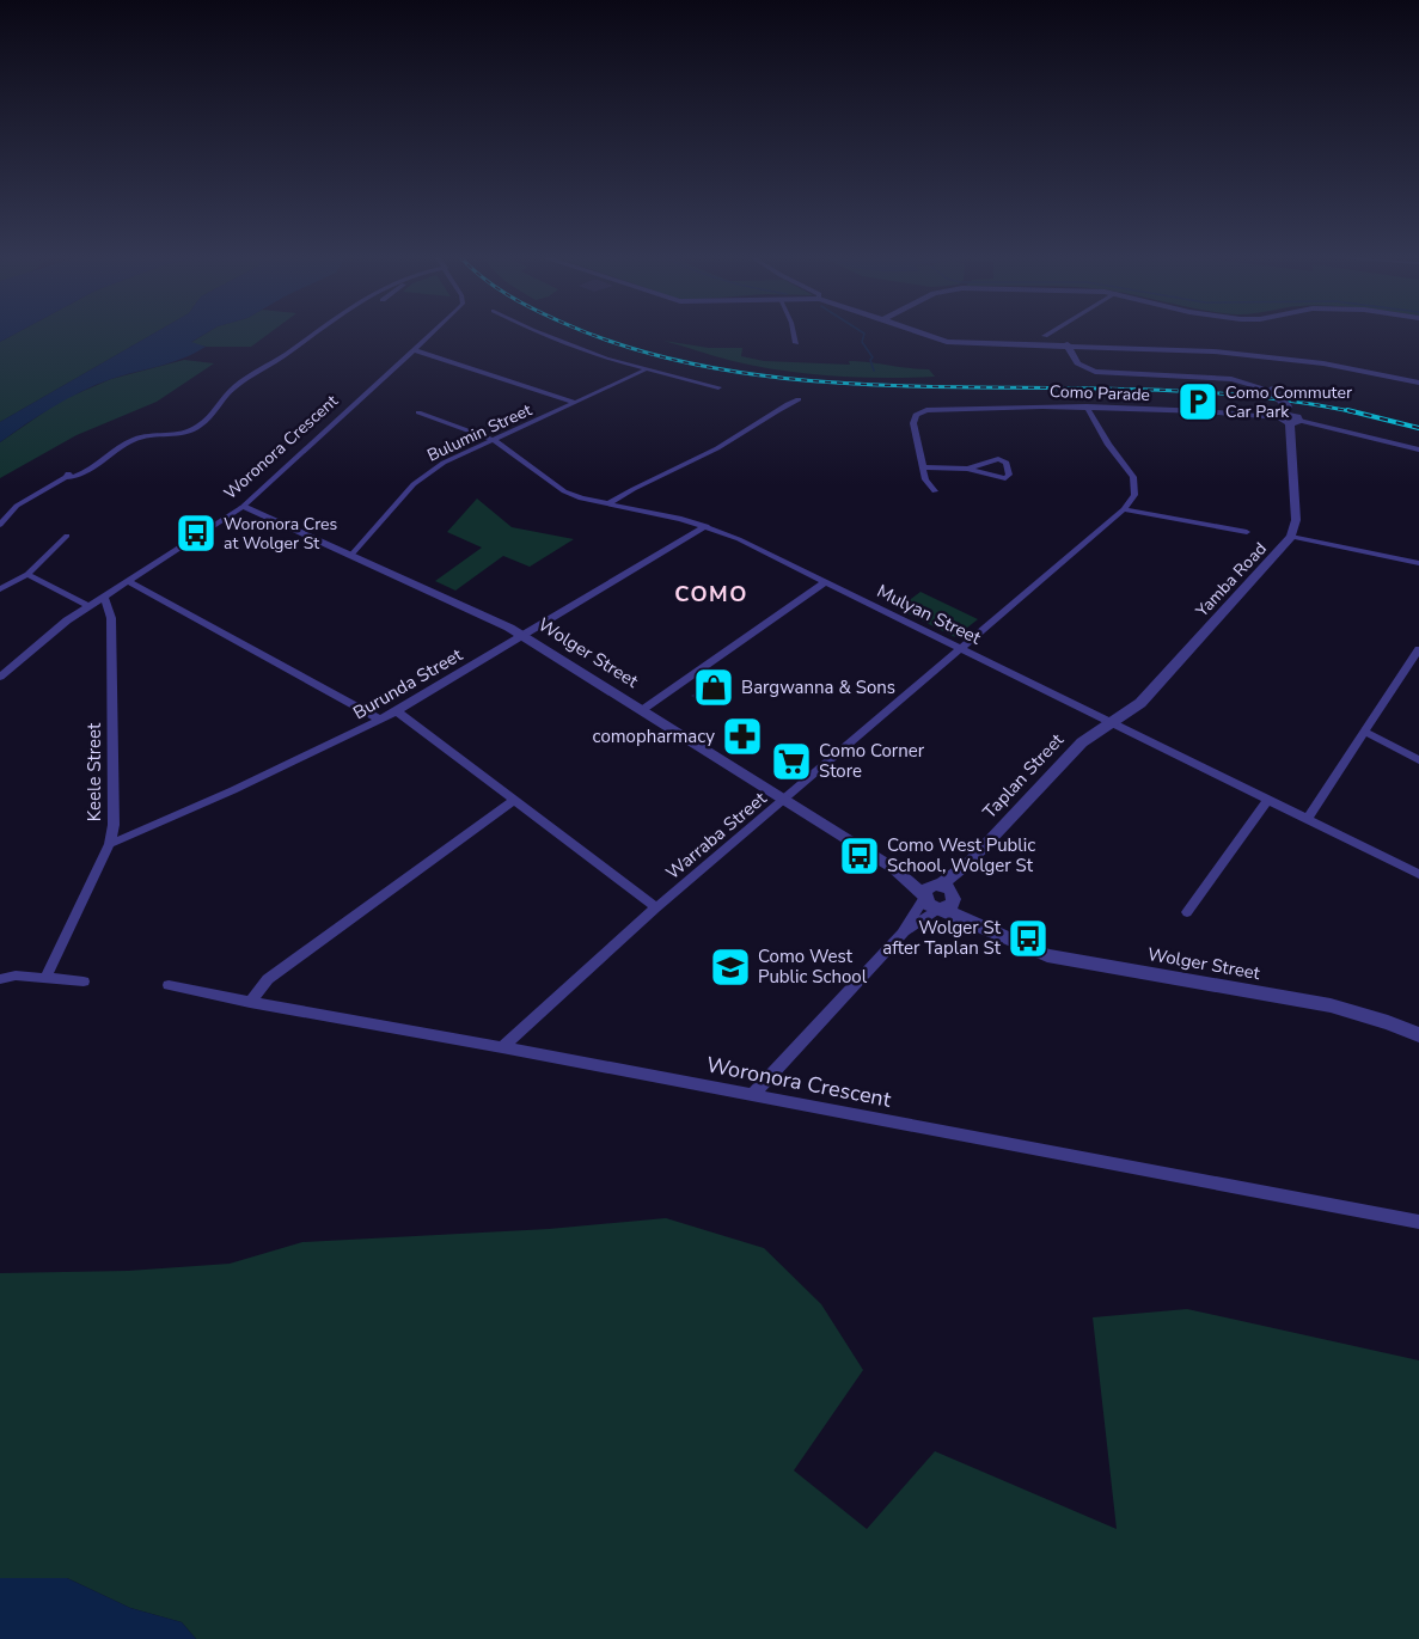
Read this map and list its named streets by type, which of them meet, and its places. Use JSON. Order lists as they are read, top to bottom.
{
  "streets": {
    "street": [
      "Como Parade",
      "Bulumin Street",
      "Woronora Crescent",
      "Yamba Road",
      "Mulyan Street",
      "Wolger Street",
      "Burunda Street",
      "Keele Street",
      "Taplan Street",
      "Warraba Street"
    ]
  },
  "crossings": [
    ["Como Parade", "Yamba Road"],
    ["Bulumin Street", "Mulyan Street"],
    ["Bulumin Street", "Wolger Street"],
    ["Woronora Crescent", "Wolger Street"],
    ["Woronora Crescent", "Keele Street"],
    ["Woronora Crescent", "Taplan Street"],
    ["Woronora Crescent", "Warraba Street"],
    ["Yamba Road", "Mulyan Street"],
    ["Yamba Road", "Taplan Street"],
    ["Mulyan Street", "Burunda Street"],
    ["Mulyan Street", "Taplan Street"],
    ["Mulyan Street", "Warraba Street"],
    ["Wolger Street", "Burunda Street"],
    ["Wolger Street", "Taplan Street"],
    ["Wolger Street", "Warraba Street"],
    ["Burunda Street", "Keele Street"]
  ],
  "districts": ["COMO"],
  "places": {
    "parking": ["Como Commuter Car Park"],
    "bus stop": ["Woronora Cres at Wolger St", "Como West Public School, Wolger St", "Wolger St after Taplan St"],
    "shop": ["Bargwanna & Sons"],
    "pharmacy": ["comopharmacy"],
    "supermarket": ["Como Corner Store"],
    "school or university": ["Como West Public School"]
  }
}
